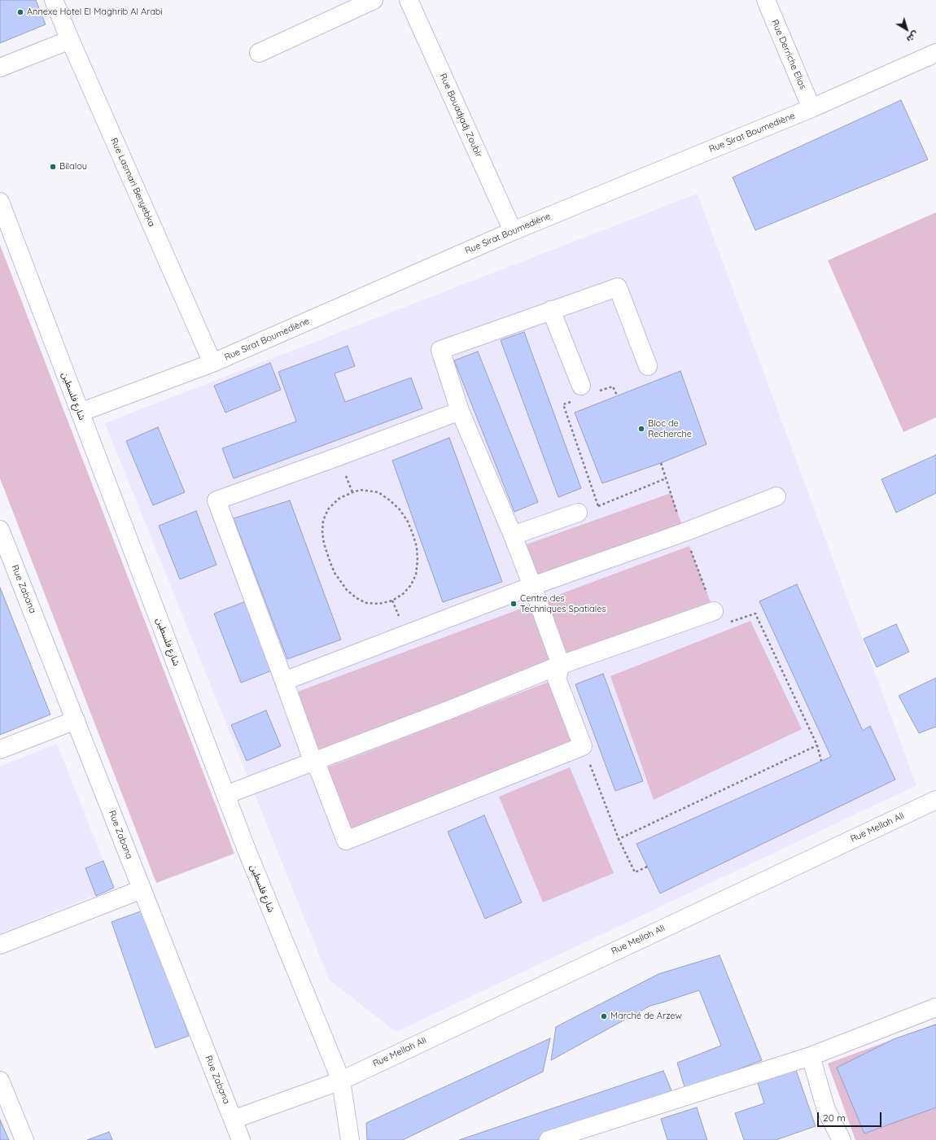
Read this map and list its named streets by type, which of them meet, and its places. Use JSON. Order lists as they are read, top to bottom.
{
  "streets": {
    "street": [
      "Rue Derriche Elias",
      "Rue Bouadjadj Zoubir",
      "Rue Sirat Boumediène",
      "Rue Lasmari Benyebka",
      "شارع فلسطين",
      "Rue Zabana",
      "Rue Mellah Ali"
    ]
  },
  "crossings": [
    ["Rue Derriche Elias", "Rue Sirat Boumediène"],
    ["Rue Bouadjadj Zoubir", "Rue Sirat Boumediène"],
    ["Rue Sirat Boumediène", "Rue Lasmari Benyebka"],
    ["Rue Sirat Boumediène", "شارع فلسطين"],
    ["شارع فلسطين", "Rue Mellah Ali"],
    ["Rue Zabana", "Rue Mellah Ali"]
  ],
  "places": [
    "Annexe Hotel El Maghrib Al Arabi",
    "Bilalou",
    "Bloc de Recherche",
    "Centre des Techniques Spatiales",
    "Marché de Arzew"
  ],
  "scale_bar": "20 m",
  "north": "bottom right"
}
